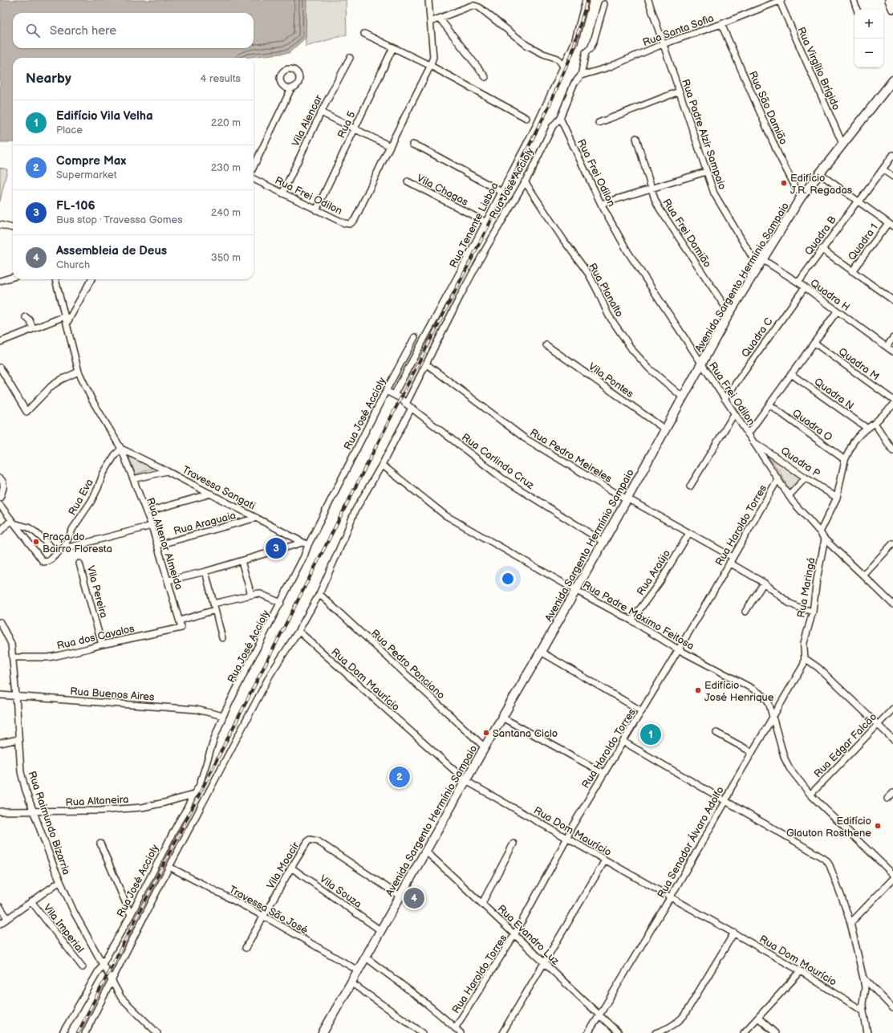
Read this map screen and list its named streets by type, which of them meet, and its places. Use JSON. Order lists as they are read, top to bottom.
{
  "streets": {
    "main road": ["Avenida Sargento Hermínio Sampaio"],
    "street": [
      "Rua Santa Sofia",
      "Rua Virgílio Brígido",
      "Rua São Damião",
      "Vila Alencar",
      "Rua 5",
      "Rua Padre Alzir Sampaio",
      "Rua Frei Odilon",
      "Rua José Accioly",
      "Vila Chagas",
      "Rua Tenente Lisboa",
      "Rua Frei Damião",
      "Quadra B",
      "Quadra 1",
      "Rua Planalto",
      "Quadra H",
      "Quadra C",
      "Quadra M",
      "Vila Pontes",
      "Quadra N",
      "Quadra O",
      "Rua Pedro Meireles",
      "Rua Carlindo Cruz",
      "Quadra P",
      "Travessa Sangati",
      "Rua Eva",
      "Rua Araguaia",
      "Rua Haroldo Torres",
      "Rua Altenor Almeida",
      "Rua Araújo",
      "Rua Maringá",
      "Vila Pereira",
      "Rua Padre Máximo Feitosa",
      "Rua dos Cavalos",
      "Rua Pedro Ponciano",
      "Rua Dom Maurício",
      "Rua Buenos Aires",
      "Rua Edgar Falcão",
      "Rua Altaneira",
      "Rua Raimundo Bizarria",
      "Rua Senador Álvaro Adolfo",
      "Vila Moacir",
      "Vila Souza",
      "Travessa São José",
      "Vila Imperial",
      "Rua Evandro Luz"
    ]
  },
  "crossings": [
    ["Rua Santa Sofia", "Rua Virgílio Brígido"],
    ["Rua Santa Sofia", "Rua São Damião"],
    ["Rua Santa Sofia", "Rua Padre Alzir Sampaio"],
    ["Rua Santa Sofia", "Rua José Accioly"],
    ["Rua Virgílio Brígido", "Avenida Sargento Hermínio Sampaio"],
    ["Rua São Damião", "Avenida Sargento Hermínio Sampaio"],
    ["Vila Alencar", "Rua Frei Odilon"],
    ["Rua 5", "Rua Frei Odilon"],
    ["Rua Padre Alzir Sampaio", "Avenida Sargento Hermínio Sampaio"],
    ["Rua Frei Odilon", "Rua José Accioly"],
    ["Rua Frei Odilon", "Avenida Sargento Hermínio Sampaio"],
    ["Rua Frei Odilon", "Quadra C"],
    ["Rua Frei Odilon", "Quadra P"],
    ["Rua Frei Odilon", "Rua Haroldo Torres"],
    ["Rua Frei Odilon", "Rua Maringá"],
    ["Rua José Accioly", "Rua Planalto"],
    ["Rua José Accioly", "Rua Pedro Meireles"],
    ["Rua José Accioly", "Rua Carlindo Cruz"],
    ["Rua José Accioly", "Travessa Sangati"],
    ["Rua José Accioly", "Rua Buenos Aires"],
    ["Rua José Accioly", "Rua Altaneira"],
    ["Rua José Accioly", "Rua Raimundo Bizarria"],
    ["Vila Chagas", "Rua Tenente Lisboa"],
    ["Rua Tenente Lisboa", "Rua Carlindo Cruz"],
    ["Rua Frei Damião", "Avenida Sargento Hermínio Sampaio"],
    ["Quadra B", "Quadra H"],
    ["Avenida Sargento Hermínio Sampaio", "Rua Planalto"],
    ["Avenida Sargento Hermínio Sampaio", "Quadra H"],
    ["Avenida Sargento Hermínio Sampaio", "Vila Pontes"],
    ["Avenida Sargento Hermínio Sampaio", "Rua Pedro Meireles"],
    ["Avenida Sargento Hermínio Sampaio", "Rua Carlindo Cruz"],
    ["Avenida Sargento Hermínio Sampaio", "Rua Padre Máximo Feitosa"],
    ["Avenida Sargento Hermínio Sampaio", "Rua Pedro Ponciano"],
    ["Avenida Sargento Hermínio Sampaio", "Rua Dom Maurício"],
    ["Avenida Sargento Hermínio Sampaio", "Vila Moacir"],
    ["Avenida Sargento Hermínio Sampaio", "Vila Souza"],
    ["Avenida Sargento Hermínio Sampaio", "Travessa São José"],
    ["Avenida Sargento Hermínio Sampaio", "Rua Evandro Luz"],
    ["Quadra H", "Quadra C"],
    ["Rua Pedro Meireles", "Rua Haroldo Torres"],
    ["Rua Pedro Meireles", "Rua Araújo"],
    ["Rua Pedro Meireles", "Rua Maringá"],
    ["Travessa Sangati", "Rua Eva"],
    ["Travessa Sangati", "Rua Araguaia"],
    ["Travessa Sangati", "Rua Altenor Almeida"],
    ["Rua Eva", "Rua Altenor Almeida"],
    ["Rua Araguaia", "Rua Altenor Almeida"],
    ["Rua Haroldo Torres", "Rua Padre Máximo Feitosa"],
    ["Rua Haroldo Torres", "Rua Dom Maurício"],
    ["Rua Haroldo Torres", "Rua Evandro Luz"],
    ["Rua Altenor Almeida", "Rua dos Cavalos"],
    ["Rua Araújo", "Rua Padre Máximo Feitosa"],
    ["Rua Maringá", "Rua Senador Álvaro Adolfo"],
    ["Vila Pereira", "Rua dos Cavalos"],
    ["Rua Padre Máximo Feitosa", "Rua Edgar Falcão"],
    ["Rua Padre Máximo Feitosa", "Rua Senador Álvaro Adolfo"],
    ["Rua dos Cavalos", "Rua Raimundo Bizarria"],
    ["Rua Dom Maurício", "Rua Senador Álvaro Adolfo"],
    ["Rua Buenos Aires", "Rua Raimundo Bizarria"],
    ["Rua Altaneira", "Rua Raimundo Bizarria"],
    ["Rua Senador Álvaro Adolfo", "Rua Evandro Luz"],
    ["Vila Moacir", "Vila Souza"],
    ["Vila Moacir", "Travessa São José"]
  ],
  "places": [
    "Edifício J.R. Regadas",
    "Praça do Bairro Floresta",
    "Edifício José Henrique",
    "Santana Ciclo",
    "Edifício Glauton Rosthene"
  ],
  "page": {
    "map_buttons": ["+", "−"],
    "search": "Search here",
    "heading": ["Nearby", "4 results"],
    "list": [
      {
        "mark": "1",
        "name": "Edifício Vila Velha",
        "note": "Place",
        "value": "220 m"
      },
      {
        "mark": "2",
        "name": "Compre Max",
        "note": "Supermarket",
        "value": "230 m"
      },
      {
        "mark": "3",
        "name": "FL-106",
        "note": "Bus stop · Travessa Gomes",
        "value": "240 m"
      },
      {
        "mark": "4",
        "name": "Assembleia de Deus",
        "note": "Church",
        "value": "350 m"
      }
    ],
    "pins": [
      "3",
      "1",
      "2",
      "4"
    ]
  }
}
